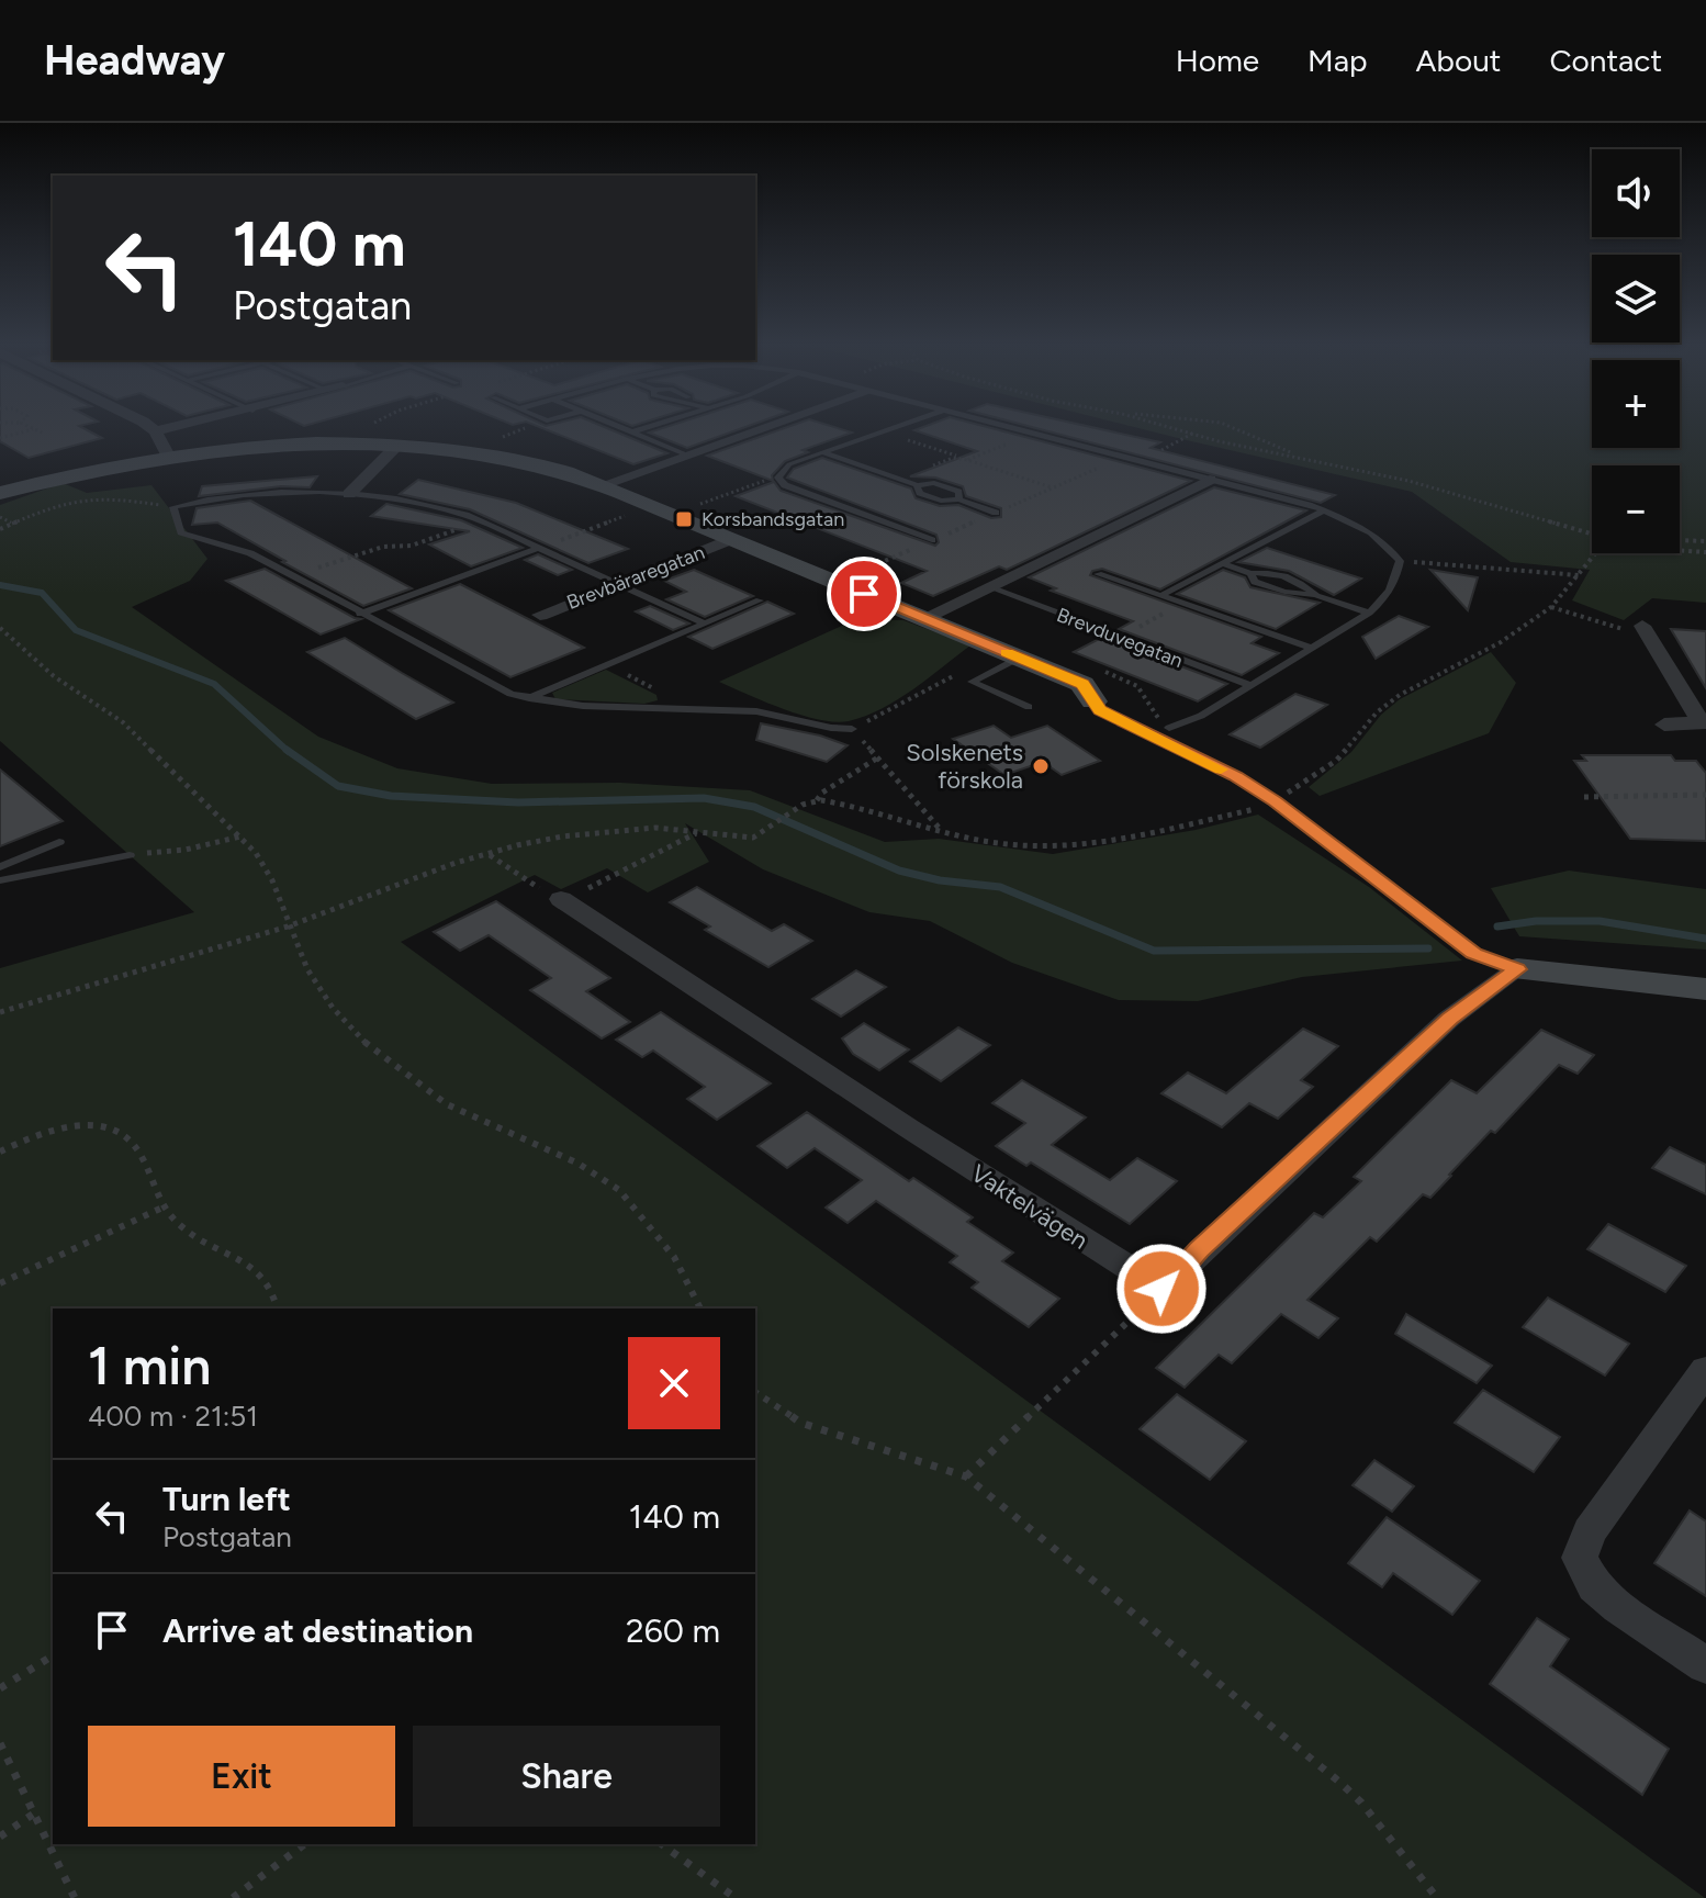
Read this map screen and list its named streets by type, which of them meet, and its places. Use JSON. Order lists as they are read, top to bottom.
{
  "streets": {
    "street": ["Brevbäraregatan", "Vaktelvägen"],
    "lane": ["Brevduvegatan"]
  },
  "places": {
    "transit": ["Korsbandsgatan"],
    "other": ["Solskenets förskola"]
  },
  "page": {
    "header": "Headway",
    "nav": [
      "Home",
      "Map",
      "About",
      "Contact"
    ],
    "map_buttons": ["+", "−"],
    "turn": ["140 m", "Postgatan"],
    "heading": ["1 min", "400 m · 21:51"],
    "list": [
      {
        "name": "Turn left",
        "note": "Postgatan",
        "value": "140 m"
      },
      {
        "name": "Arrive at destination",
        "value": "260 m"
      }
    ],
    "buttons": ["Exit", "Share"]
  }
}
